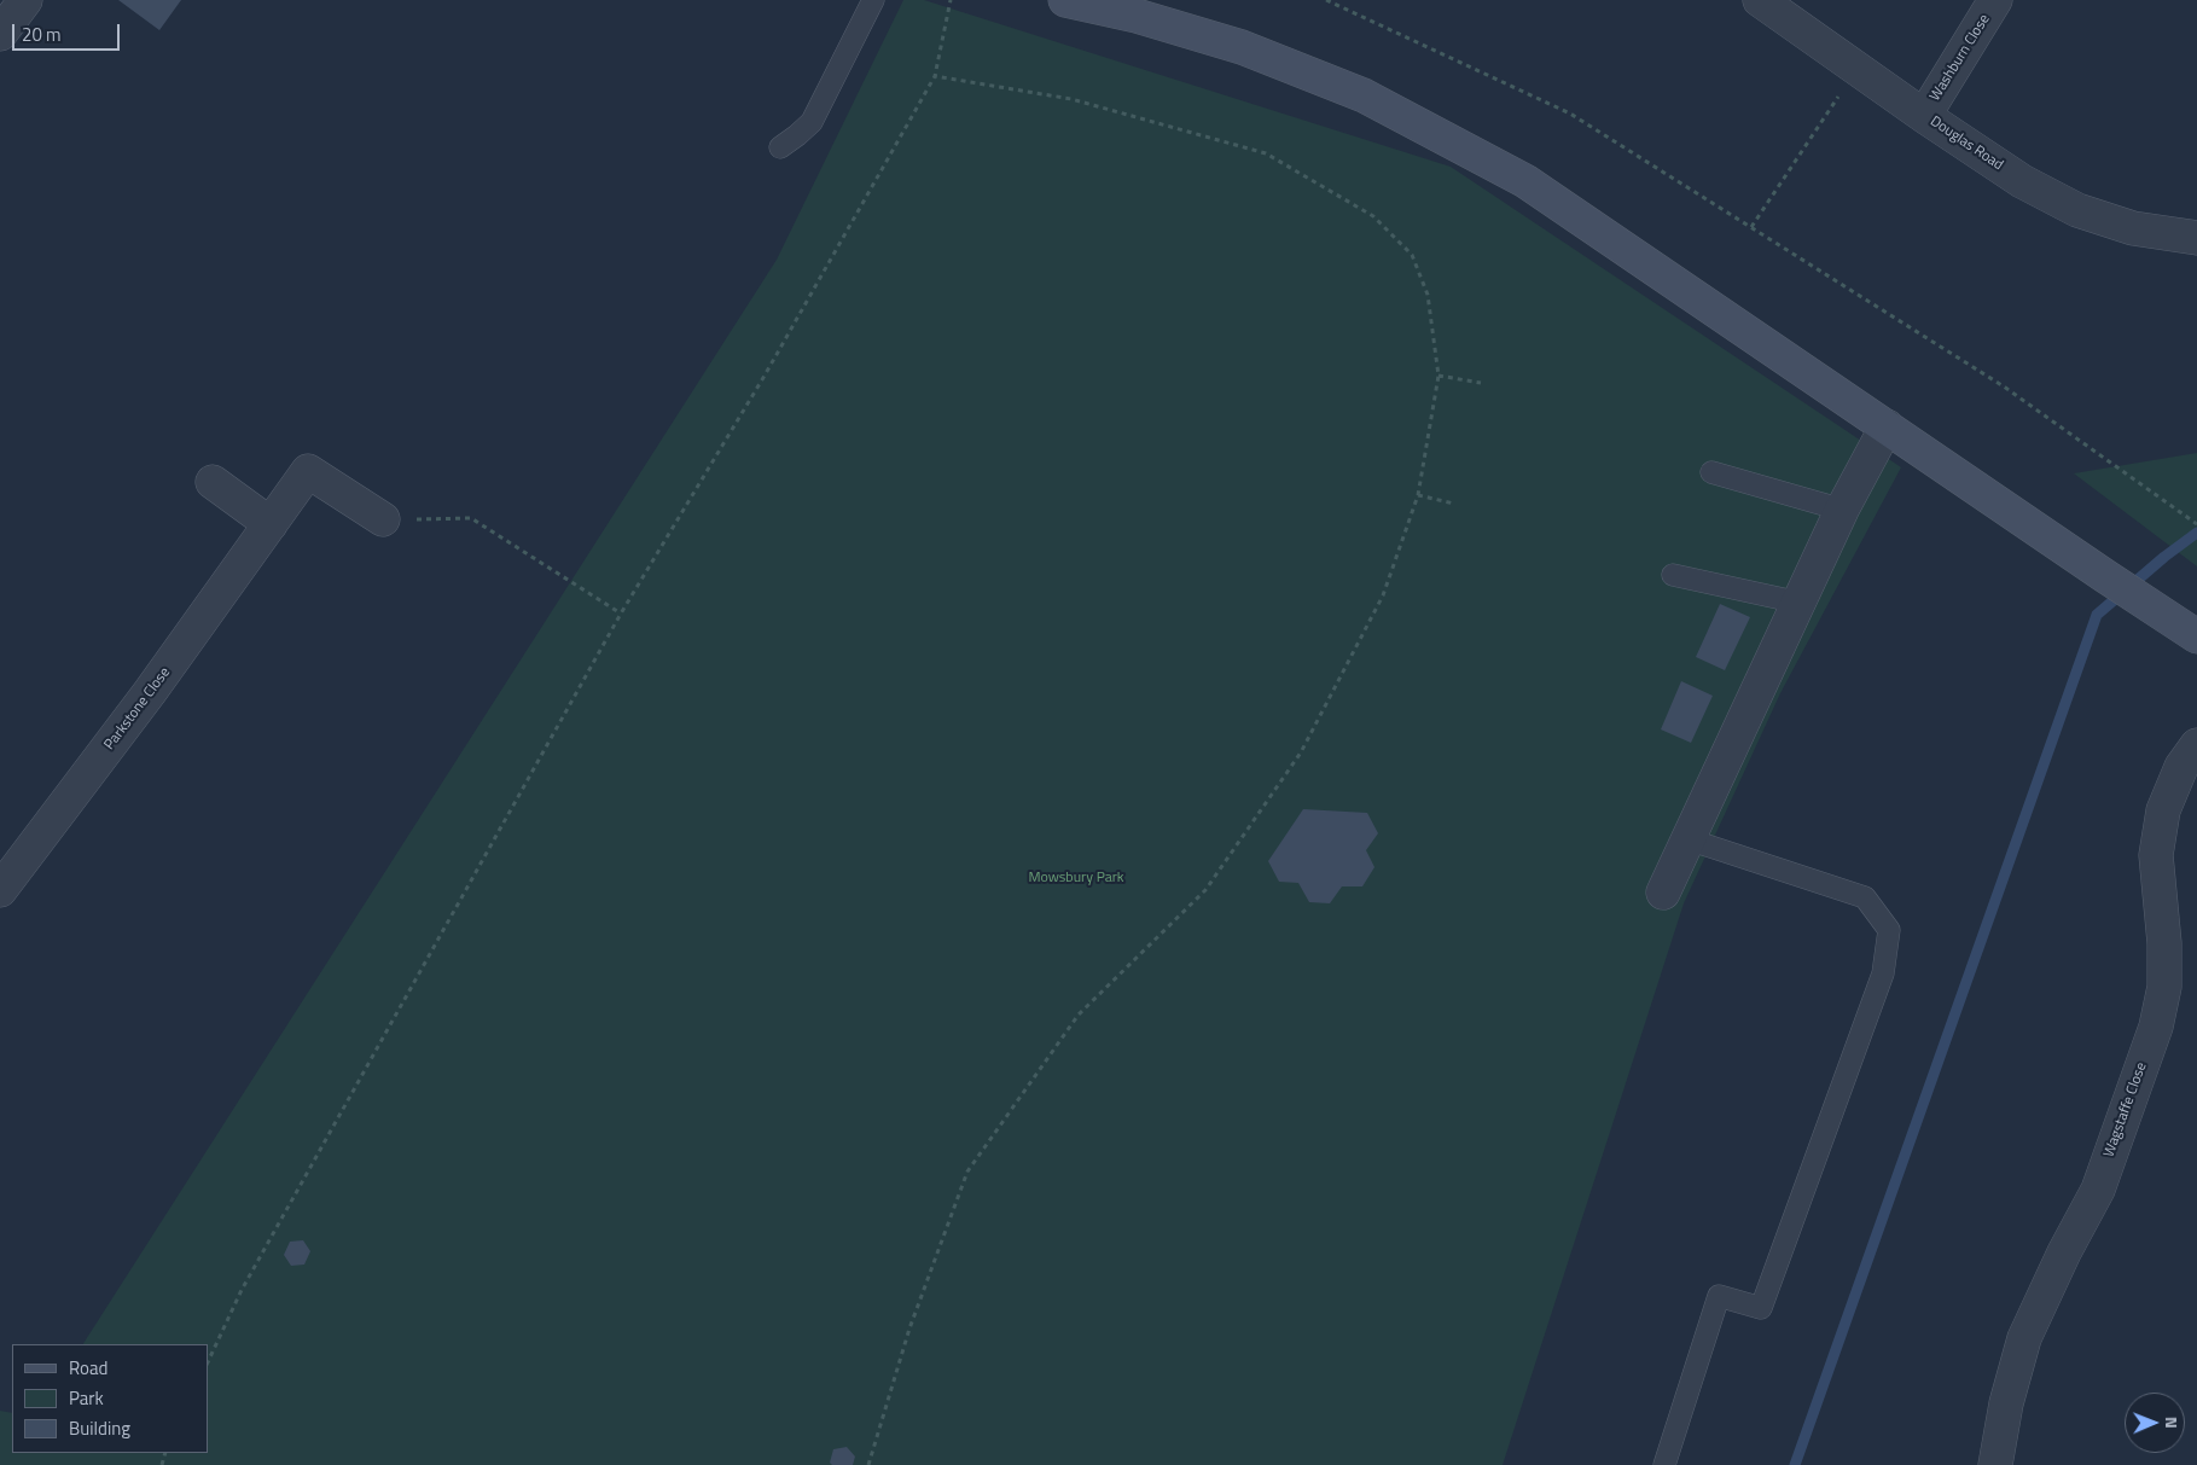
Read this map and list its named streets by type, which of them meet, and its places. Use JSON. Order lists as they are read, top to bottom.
{
  "streets": {
    "street": [
      "Washburn Close",
      "Douglas Road",
      "Parkstone Close",
      "Wagstaffe Close"
    ]
  },
  "crossings": [
    ["Washburn Close", "Douglas Road"]
  ],
  "parks": ["Mowsbury Park"],
  "legend": ["Road", "Park", "Building"],
  "scale_bar": "20 m",
  "north": "right"
}
